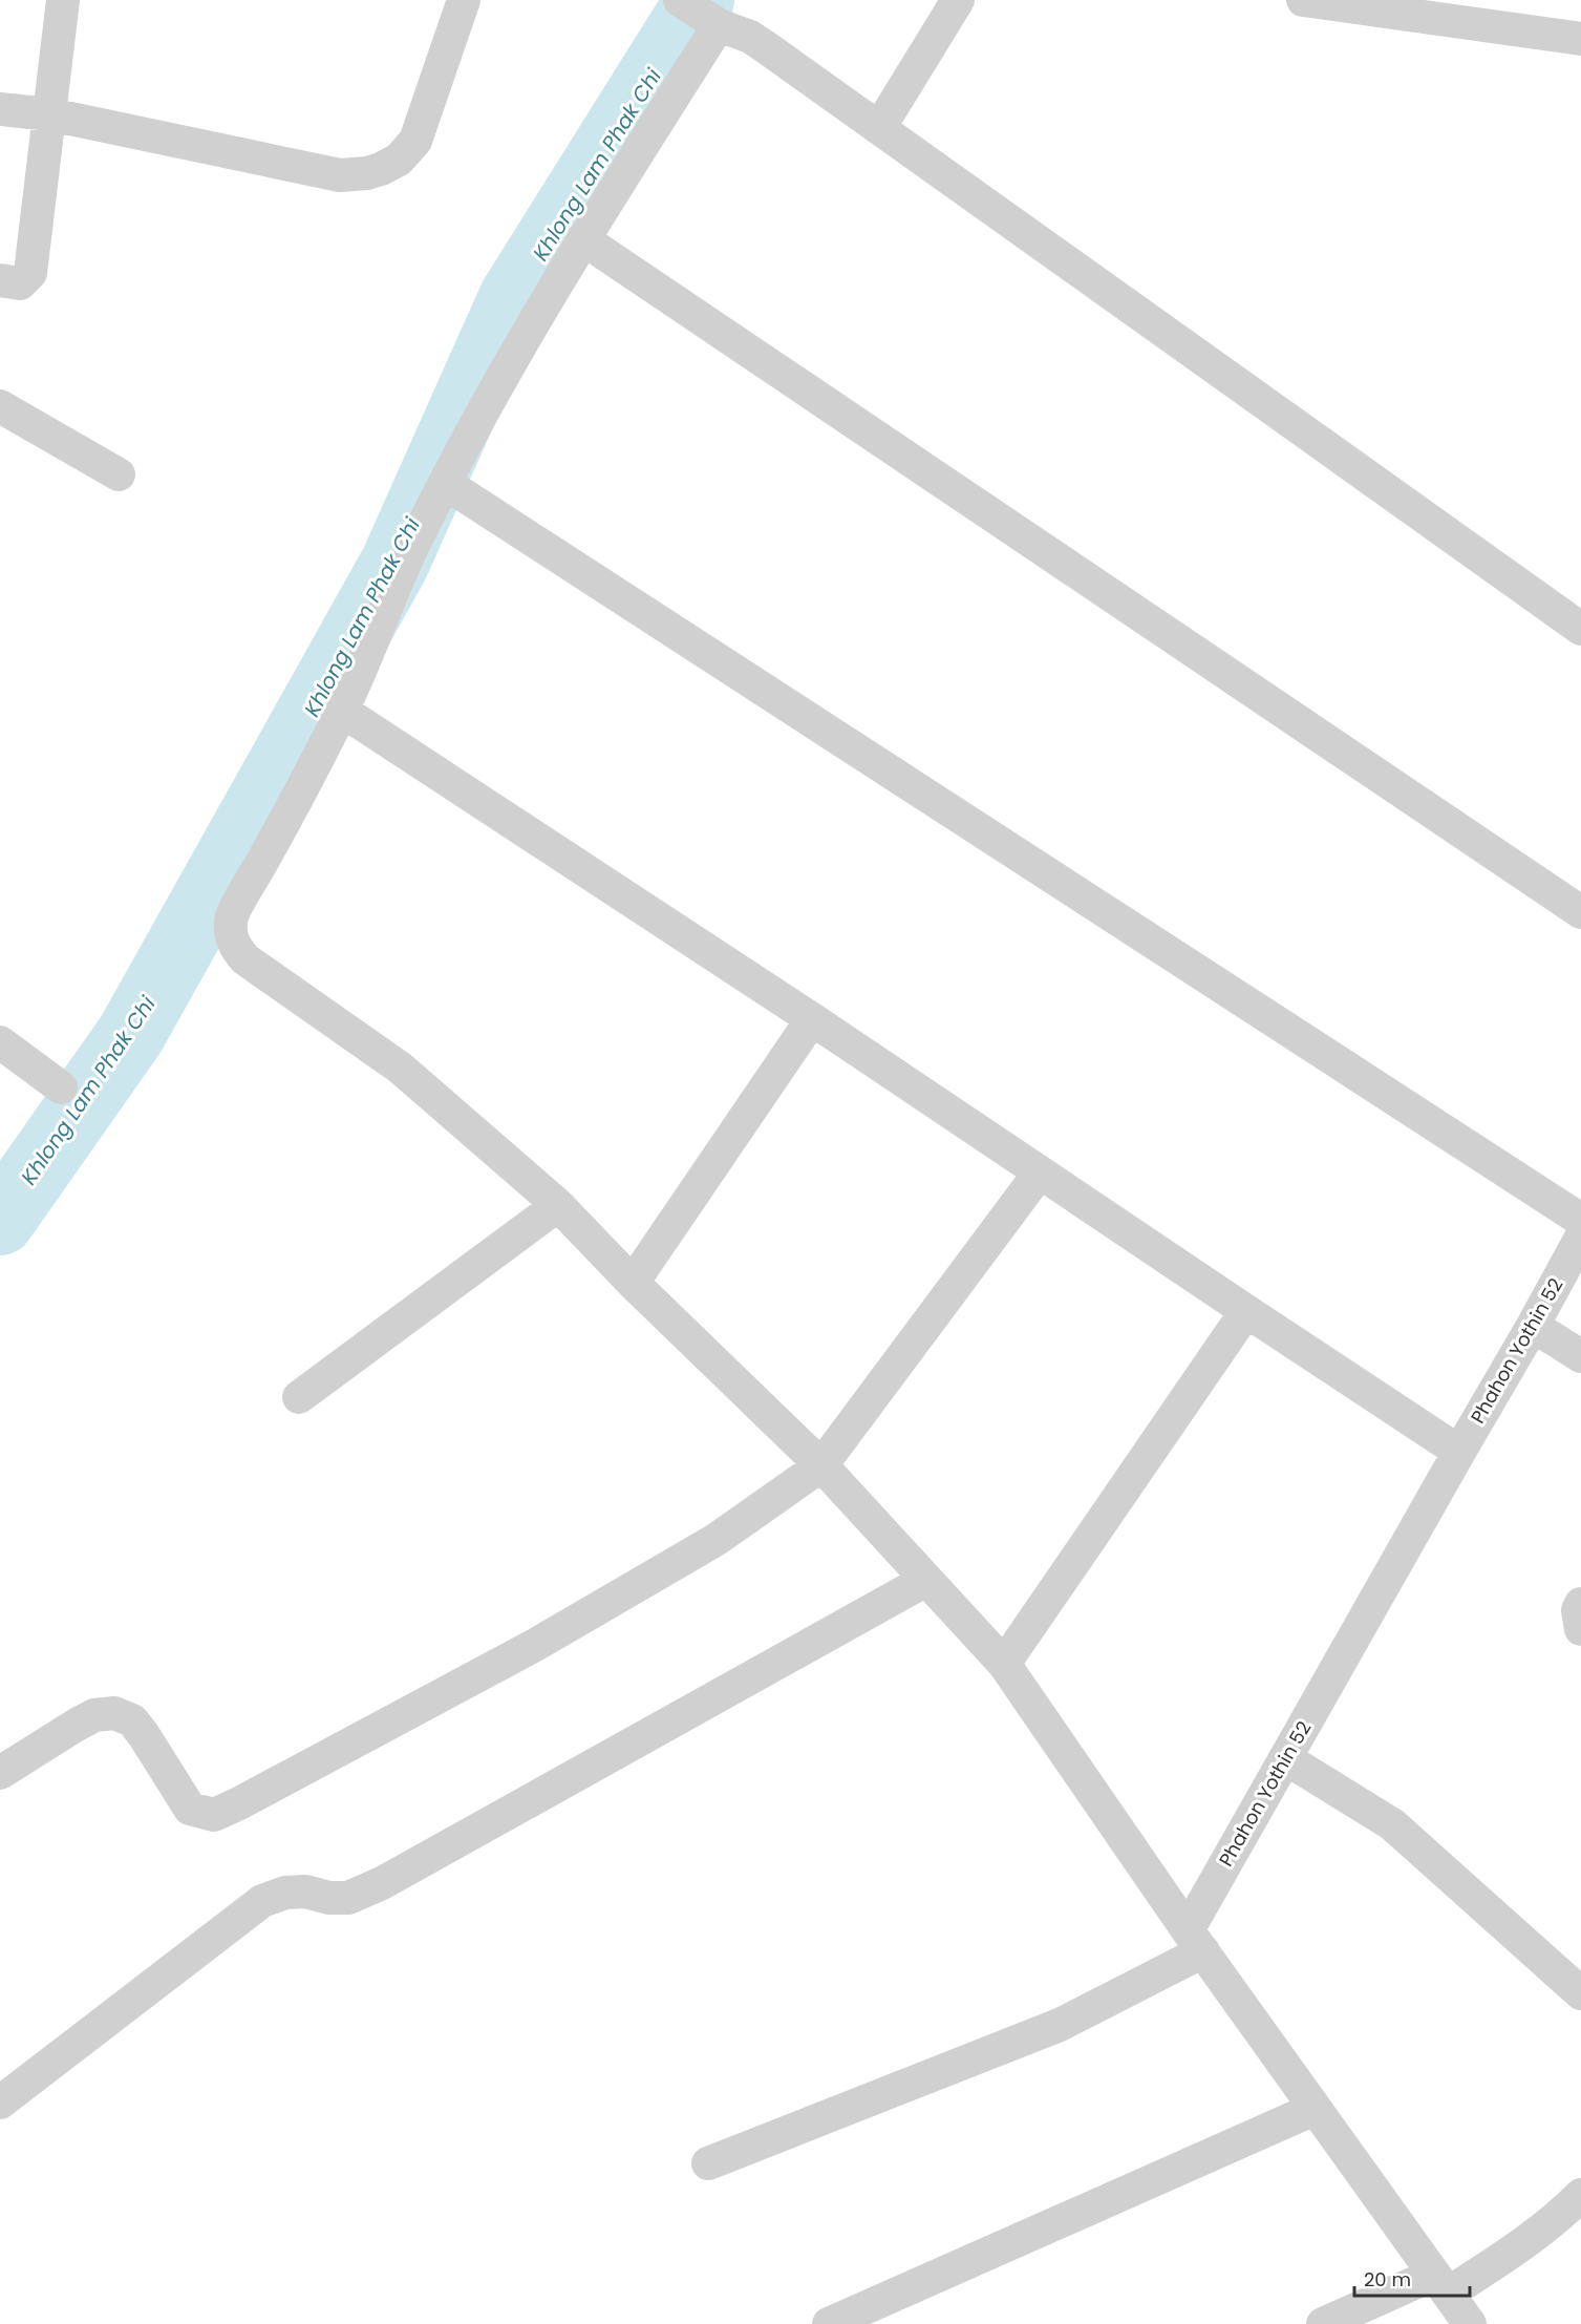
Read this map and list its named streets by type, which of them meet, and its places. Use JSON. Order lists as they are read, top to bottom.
{
  "streets": {
    "street": ["Phahon Yothin 52"]
  },
  "water": ["Khlong Lam Phak Chi"],
  "scale_bar": "20 m"
}
